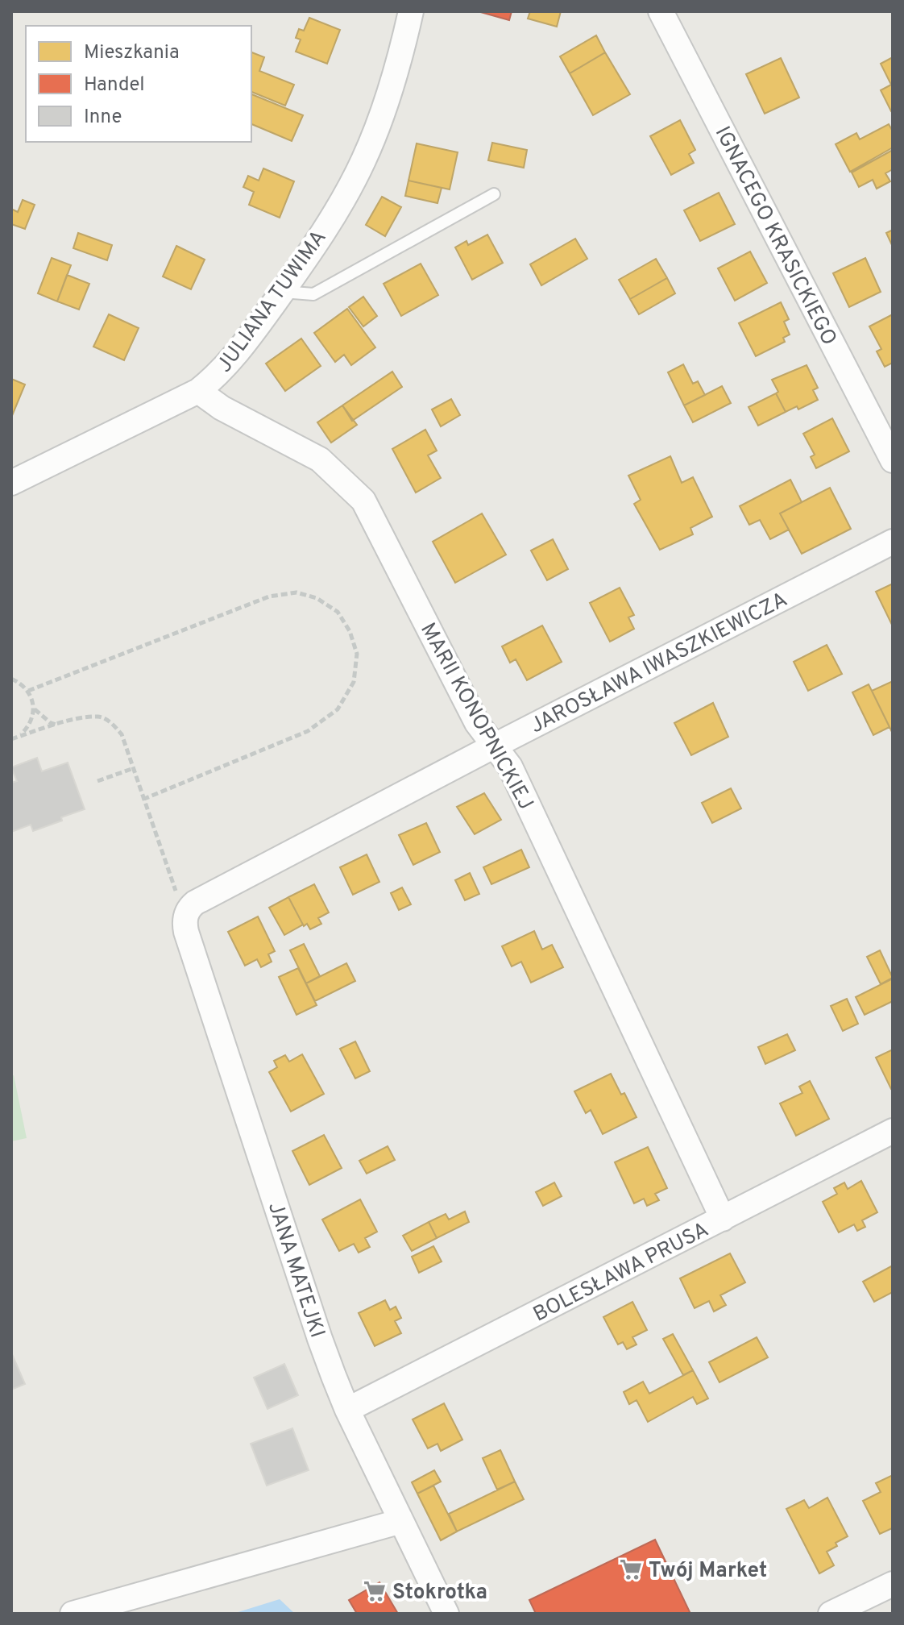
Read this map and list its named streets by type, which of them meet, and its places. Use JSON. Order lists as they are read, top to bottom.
{
  "streets": {
    "street": [
      "IGNACEGO KRASICKIEGO",
      "JULIANA TUWIMA",
      "JAROSŁAWA IWASZKIEWICZA",
      "MARII KONOPNICKIEJ",
      "JANA MATEJKI",
      "BOLESŁAWA PRUSA"
    ]
  },
  "crossings": [
    ["JULIANA TUWIMA", "MARII KONOPNICKIEJ"],
    ["JAROSŁAWA IWASZKIEWICZA", "MARII KONOPNICKIEJ"],
    ["JAROSŁAWA IWASZKIEWICZA", "JANA MATEJKI"],
    ["MARII KONOPNICKIEJ", "BOLESŁAWA PRUSA"],
    ["JANA MATEJKI", "BOLESŁAWA PRUSA"]
  ],
  "places": {
    "supermarket": ["Twój Market", "Stokrotka"]
  },
  "legend": ["Mieszkania", "Handel", "Inne"]
}
